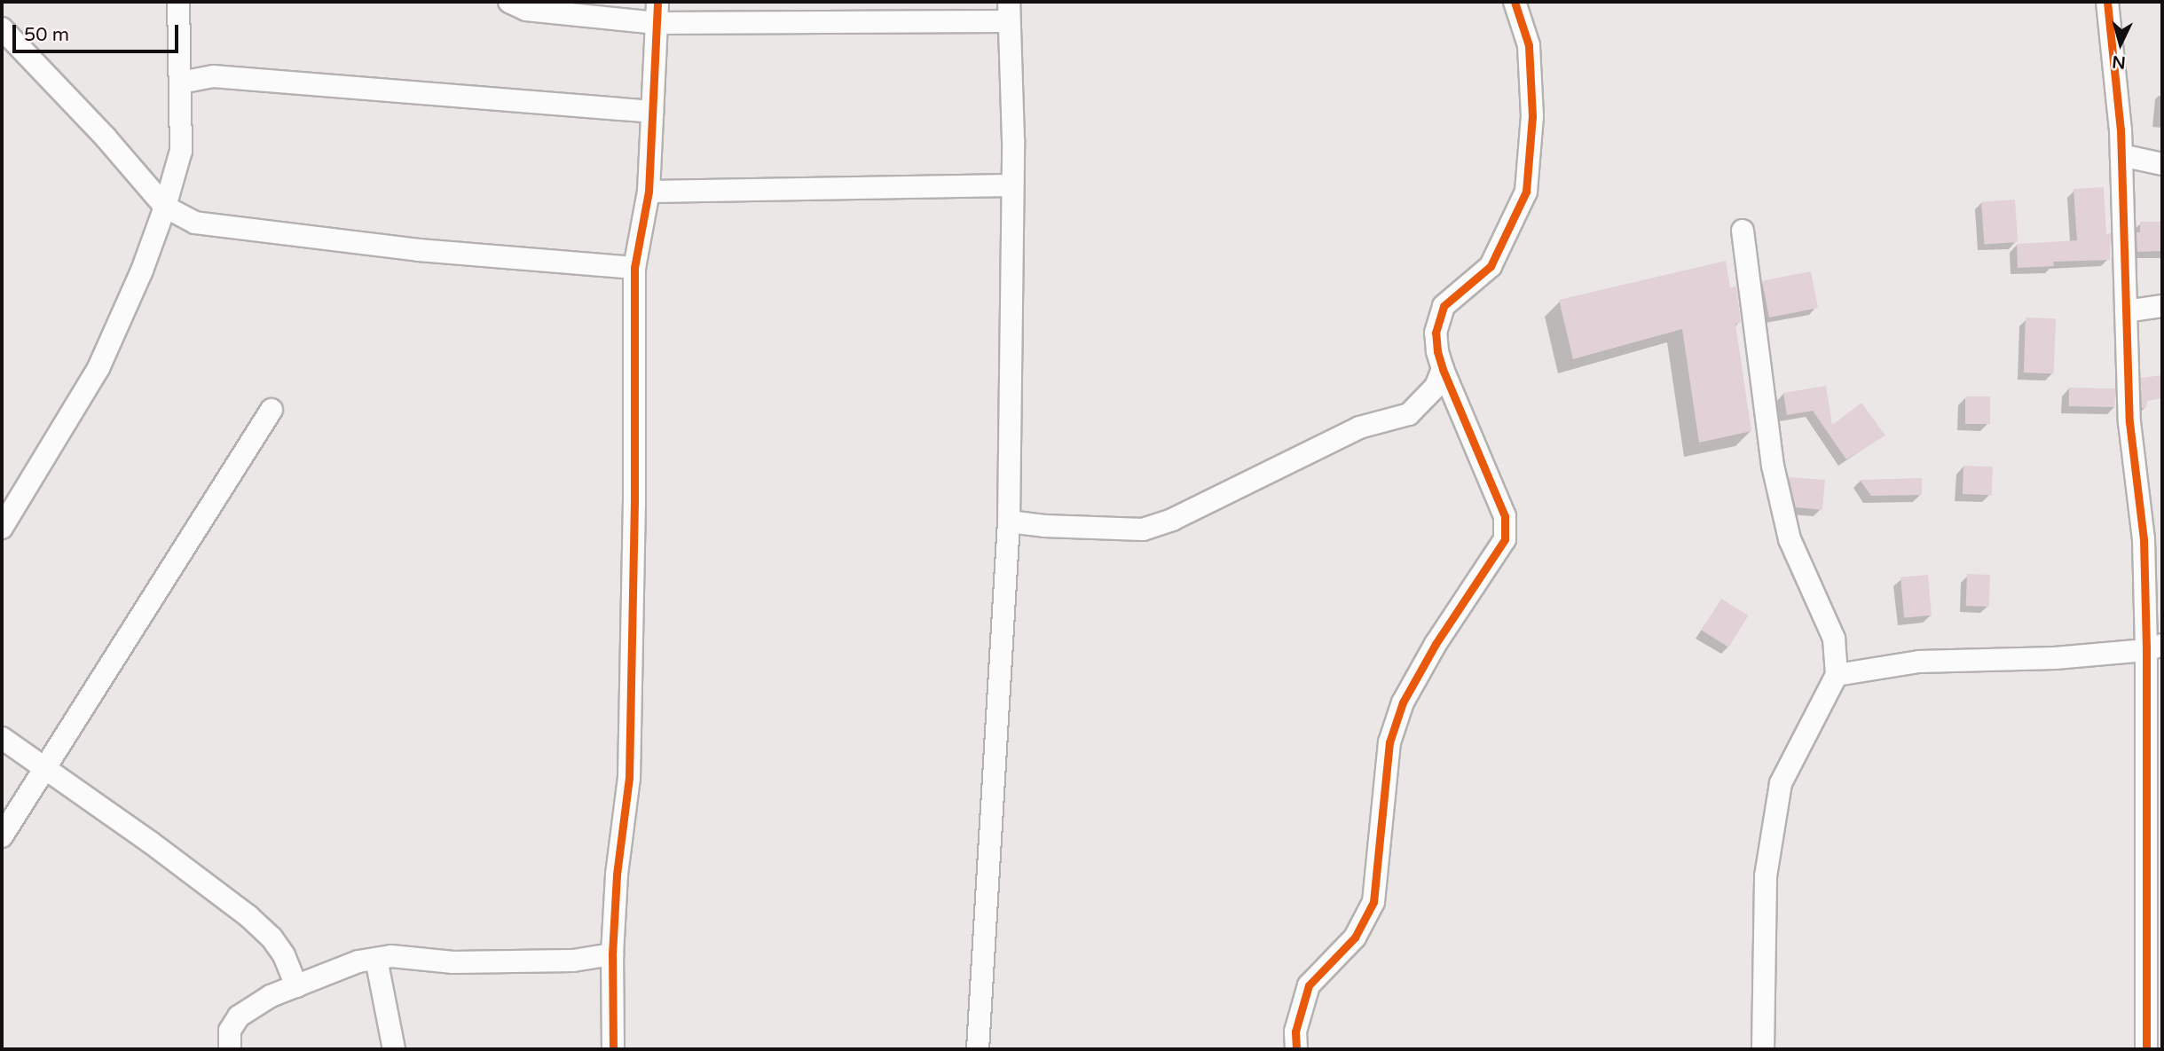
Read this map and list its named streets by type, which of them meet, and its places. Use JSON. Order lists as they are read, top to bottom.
{
  "scale_bar": "50 m",
  "north": "bottom"
}
